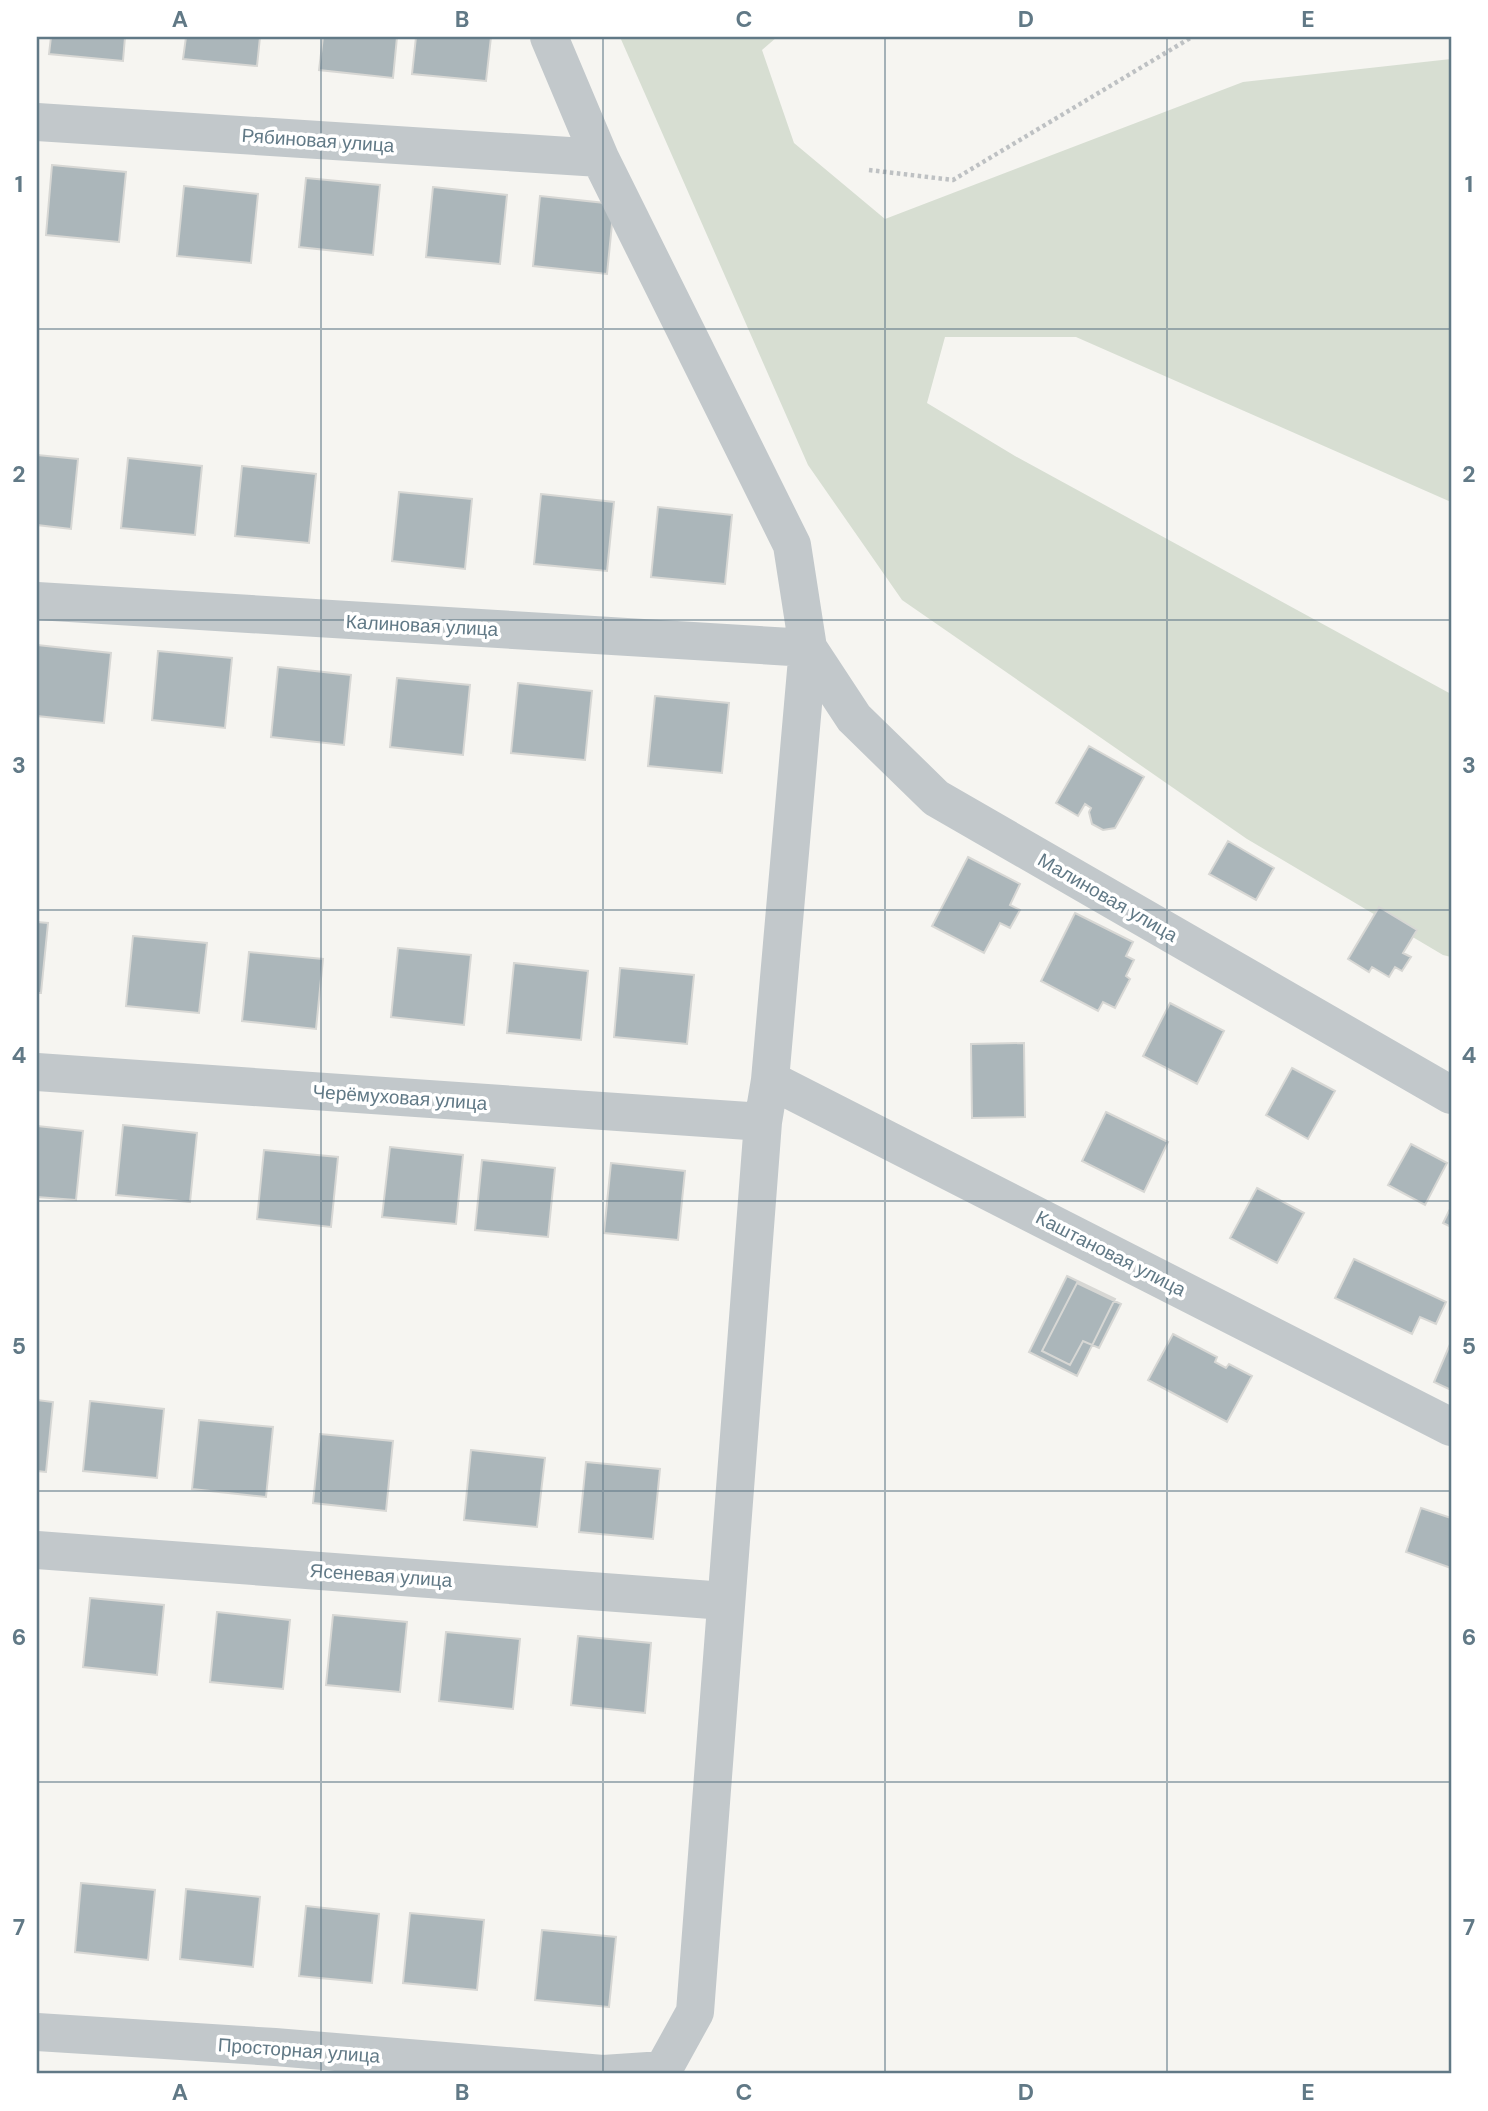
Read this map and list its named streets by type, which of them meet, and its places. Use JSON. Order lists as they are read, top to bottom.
{
  "streets": {
    "street": [
      "Рябиновая улица",
      "Калиновая улица",
      "Малиновая улица",
      "Черёмуховая улица",
      "Каштановая улица",
      "Ясеневая улица",
      "Просторная улица"
    ]
  },
  "crossings": [
    ["Калиновая улица", "Малиновая улица"],
    ["Ясеневая улица", "Просторная улица"]
  ],
  "grid": {
    "columns": [
      "A",
      "B",
      "C",
      "D",
      "E"
    ],
    "rows": [
      "1",
      "2",
      "3",
      "4",
      "5",
      "6",
      "7"
    ]
  }
}
